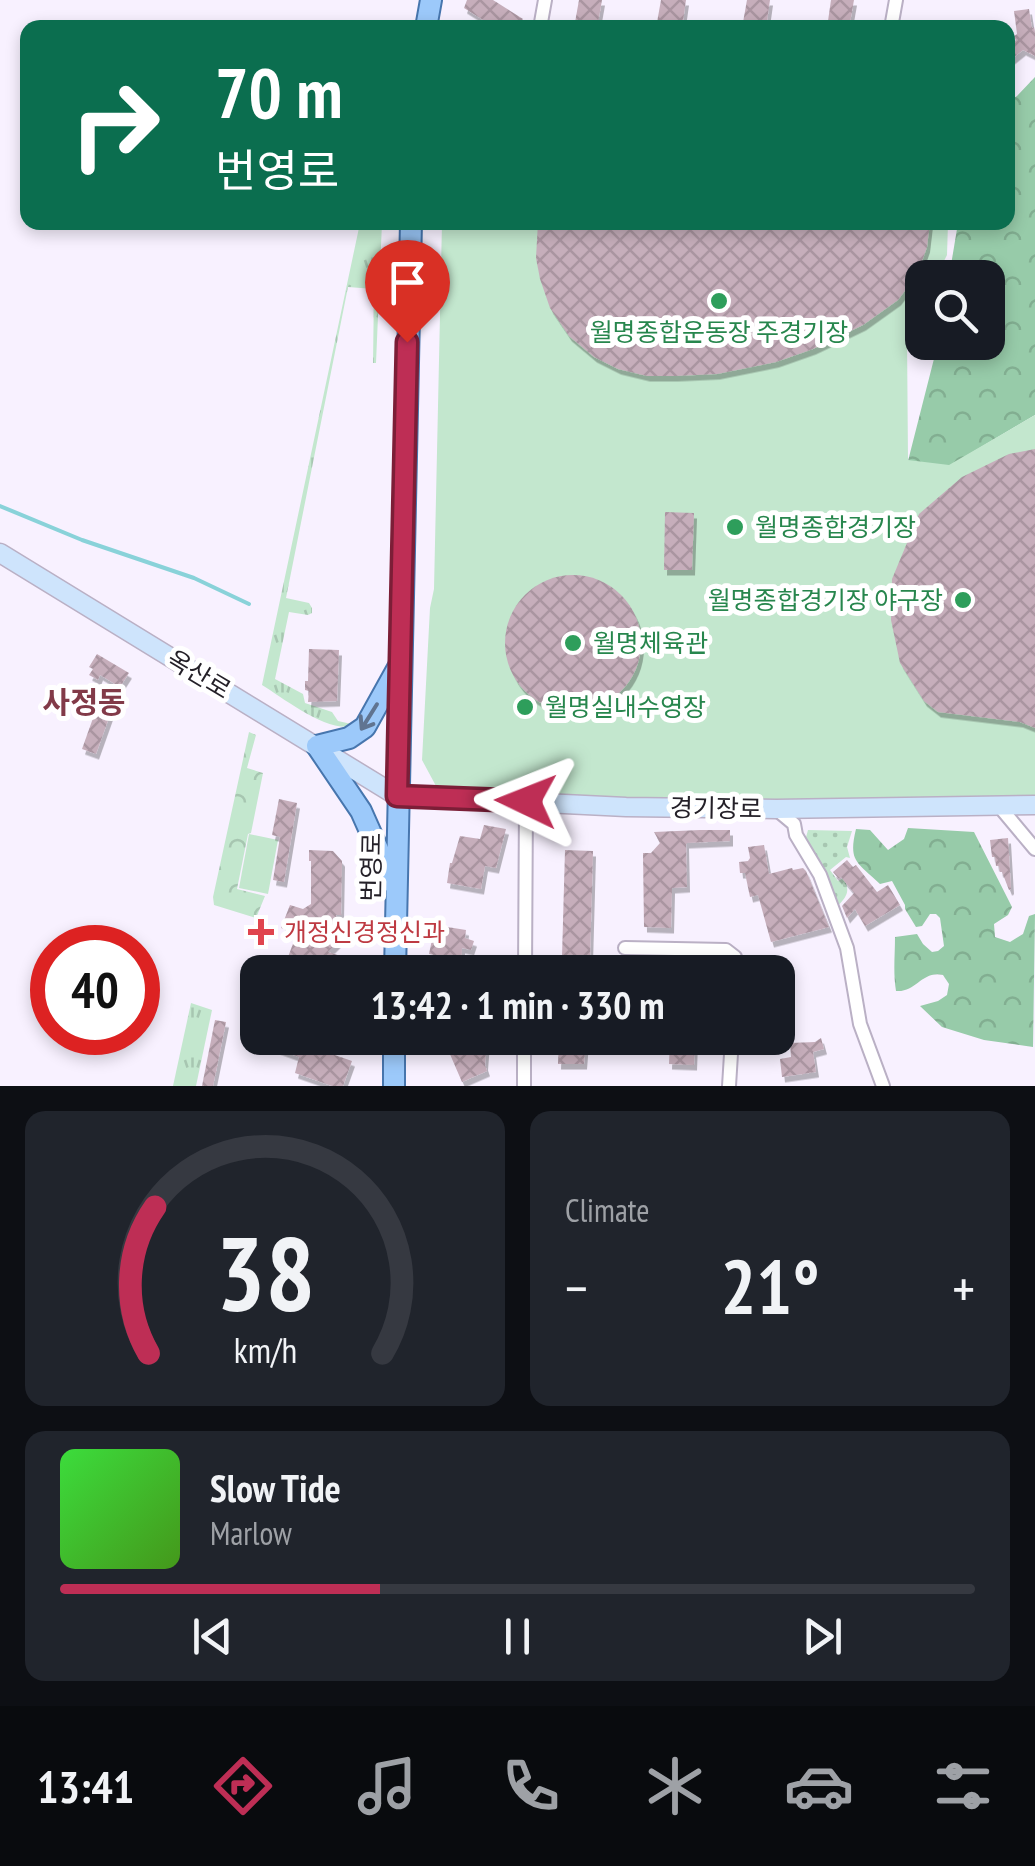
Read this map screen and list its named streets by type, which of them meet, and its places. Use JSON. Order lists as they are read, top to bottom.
{
  "streets": {
    "main road": ["번영로"],
    "street": ["옥산로", "경기장로"]
  },
  "crossings": [
    ["옥산로", "경기장로"],
    ["옥산로", "번영로"],
    ["경기장로", "번영로"]
  ],
  "districts": ["사정동"],
  "places": {
    "other": [
      "월명종합운동장 주경기장",
      "월명종합경기장",
      "월명종합경기장 야구장",
      "월명체육관",
      "월명실내수영장"
    ],
    "health": ["개정신경정신과"]
  },
  "page": {
    "turn": ["70 m", "번영로"],
    "limit": "40",
    "trip": "13:42 · 1 min · 330 m",
    "tile": "Climate",
    "heat": ["−", "21°", "+"],
    "song": ["Slow Tide", "Marlow"],
    "tabs": "13:41",
    "gauge": ["38", "km/h"]
  }
}
